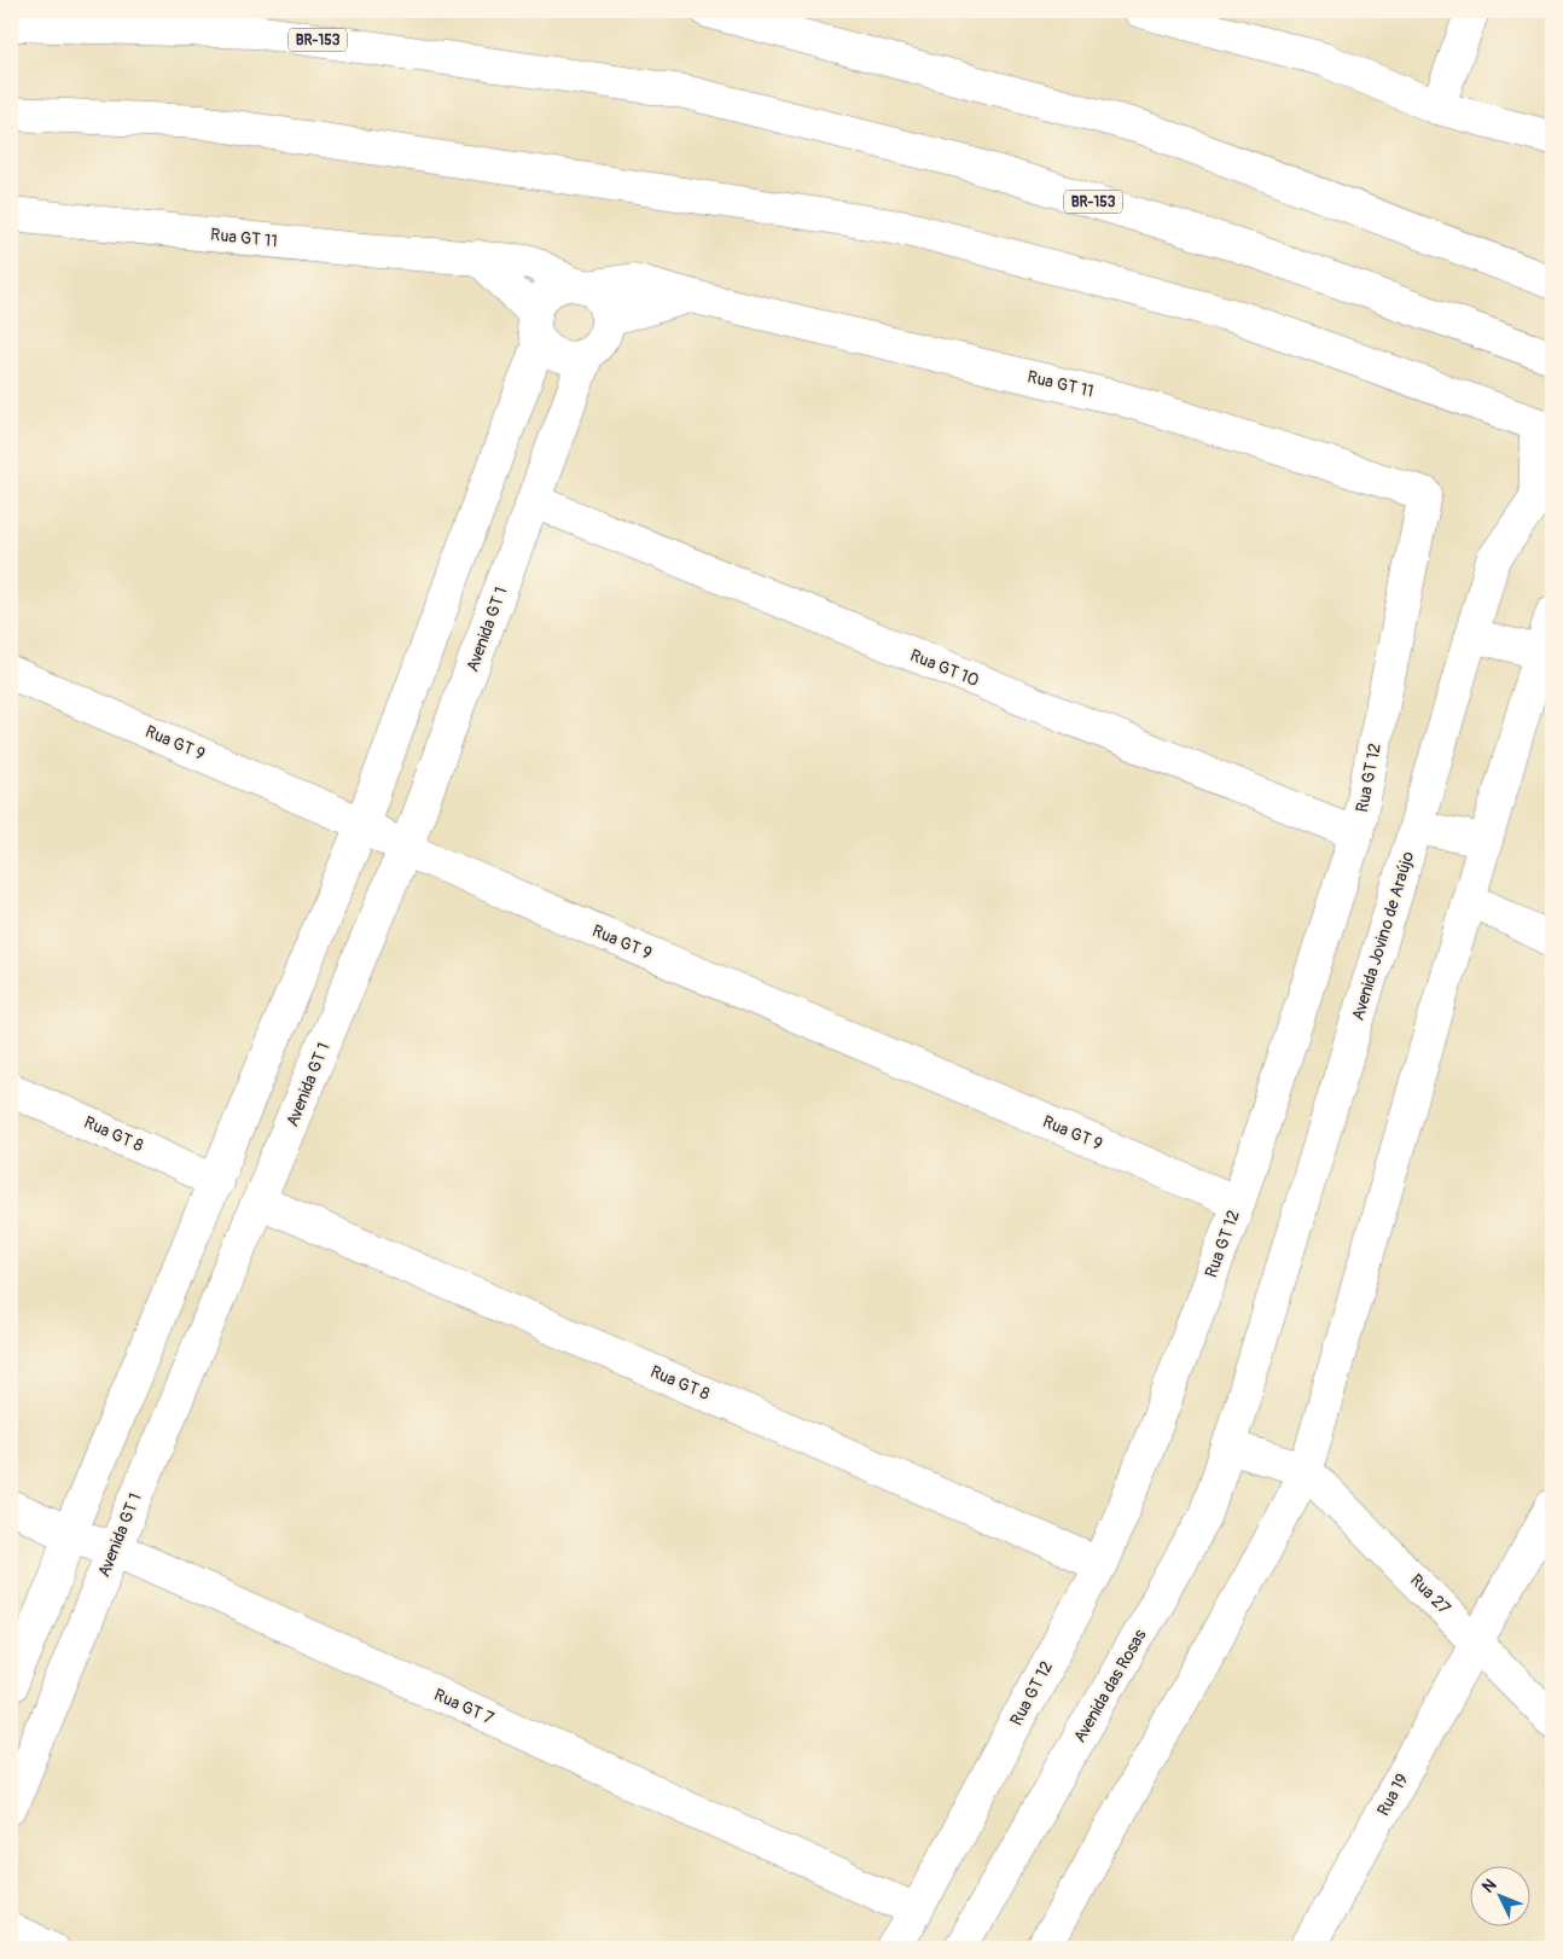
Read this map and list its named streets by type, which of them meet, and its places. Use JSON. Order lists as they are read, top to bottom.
{
  "streets": {
    "main road": [
      "BR-153",
      "Rua GT 11",
      "Avenida GT 1",
      "Rua GT 10",
      "Rua GT 9",
      "Rua GT 12",
      "Avenida Jovino de Araújo",
      "Rua GT 8",
      "Rua 27",
      "Avenida das Rosas",
      "Rua GT 7",
      "Rua 19"
    ]
  },
  "crossings": [
    ["Rua GT 11", "Avenida GT 1"],
    ["Rua GT 11", "Rua GT 12"],
    ["Avenida GT 1", "Rua GT 10"],
    ["Avenida GT 1", "Rua GT 9"],
    ["Avenida GT 1", "Rua GT 8"],
    ["Avenida GT 1", "Rua GT 7"],
    ["Rua GT 10", "Rua GT 12"],
    ["Rua GT 9", "Rua GT 12"],
    ["Rua GT 12", "Rua GT 8"],
    ["Rua GT 12", "Rua GT 7"],
    ["Avenida Jovino de Araújo", "Avenida das Rosas"],
    ["Rua 27", "Rua 19"]
  ],
  "north": "top left"
}
